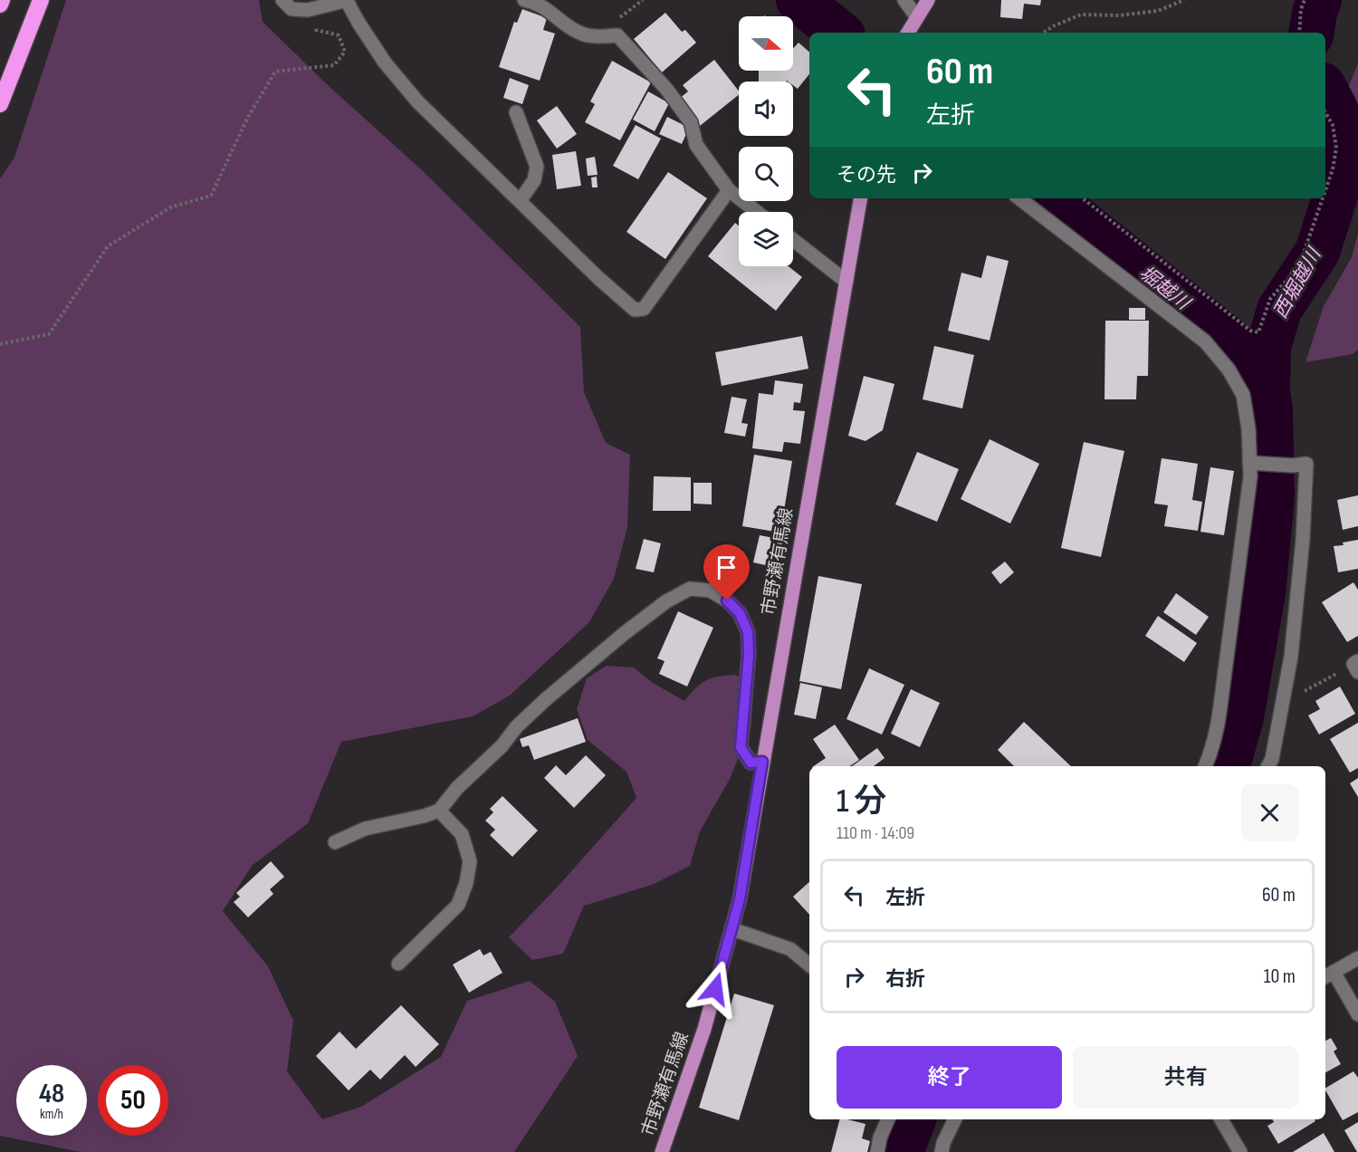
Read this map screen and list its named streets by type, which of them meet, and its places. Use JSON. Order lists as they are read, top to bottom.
{
  "streets": {
    "main road": ["市野瀬有馬線"]
  },
  "water": ["西堀越川", "堀越川"],
  "north": "right",
  "page": {
    "turn": ["60 m", "左折"],
    "then": "その先",
    "heading": ["1 分", "110 m · 14:09"],
    "list": [
      {
        "name": "左折",
        "value": "60 m"
      },
      {
        "name": "右折",
        "value": "10 m"
      }
    ],
    "buttons": ["終了", "共有"],
    "speed": "48 km/h",
    "limit": "50"
  }
}
